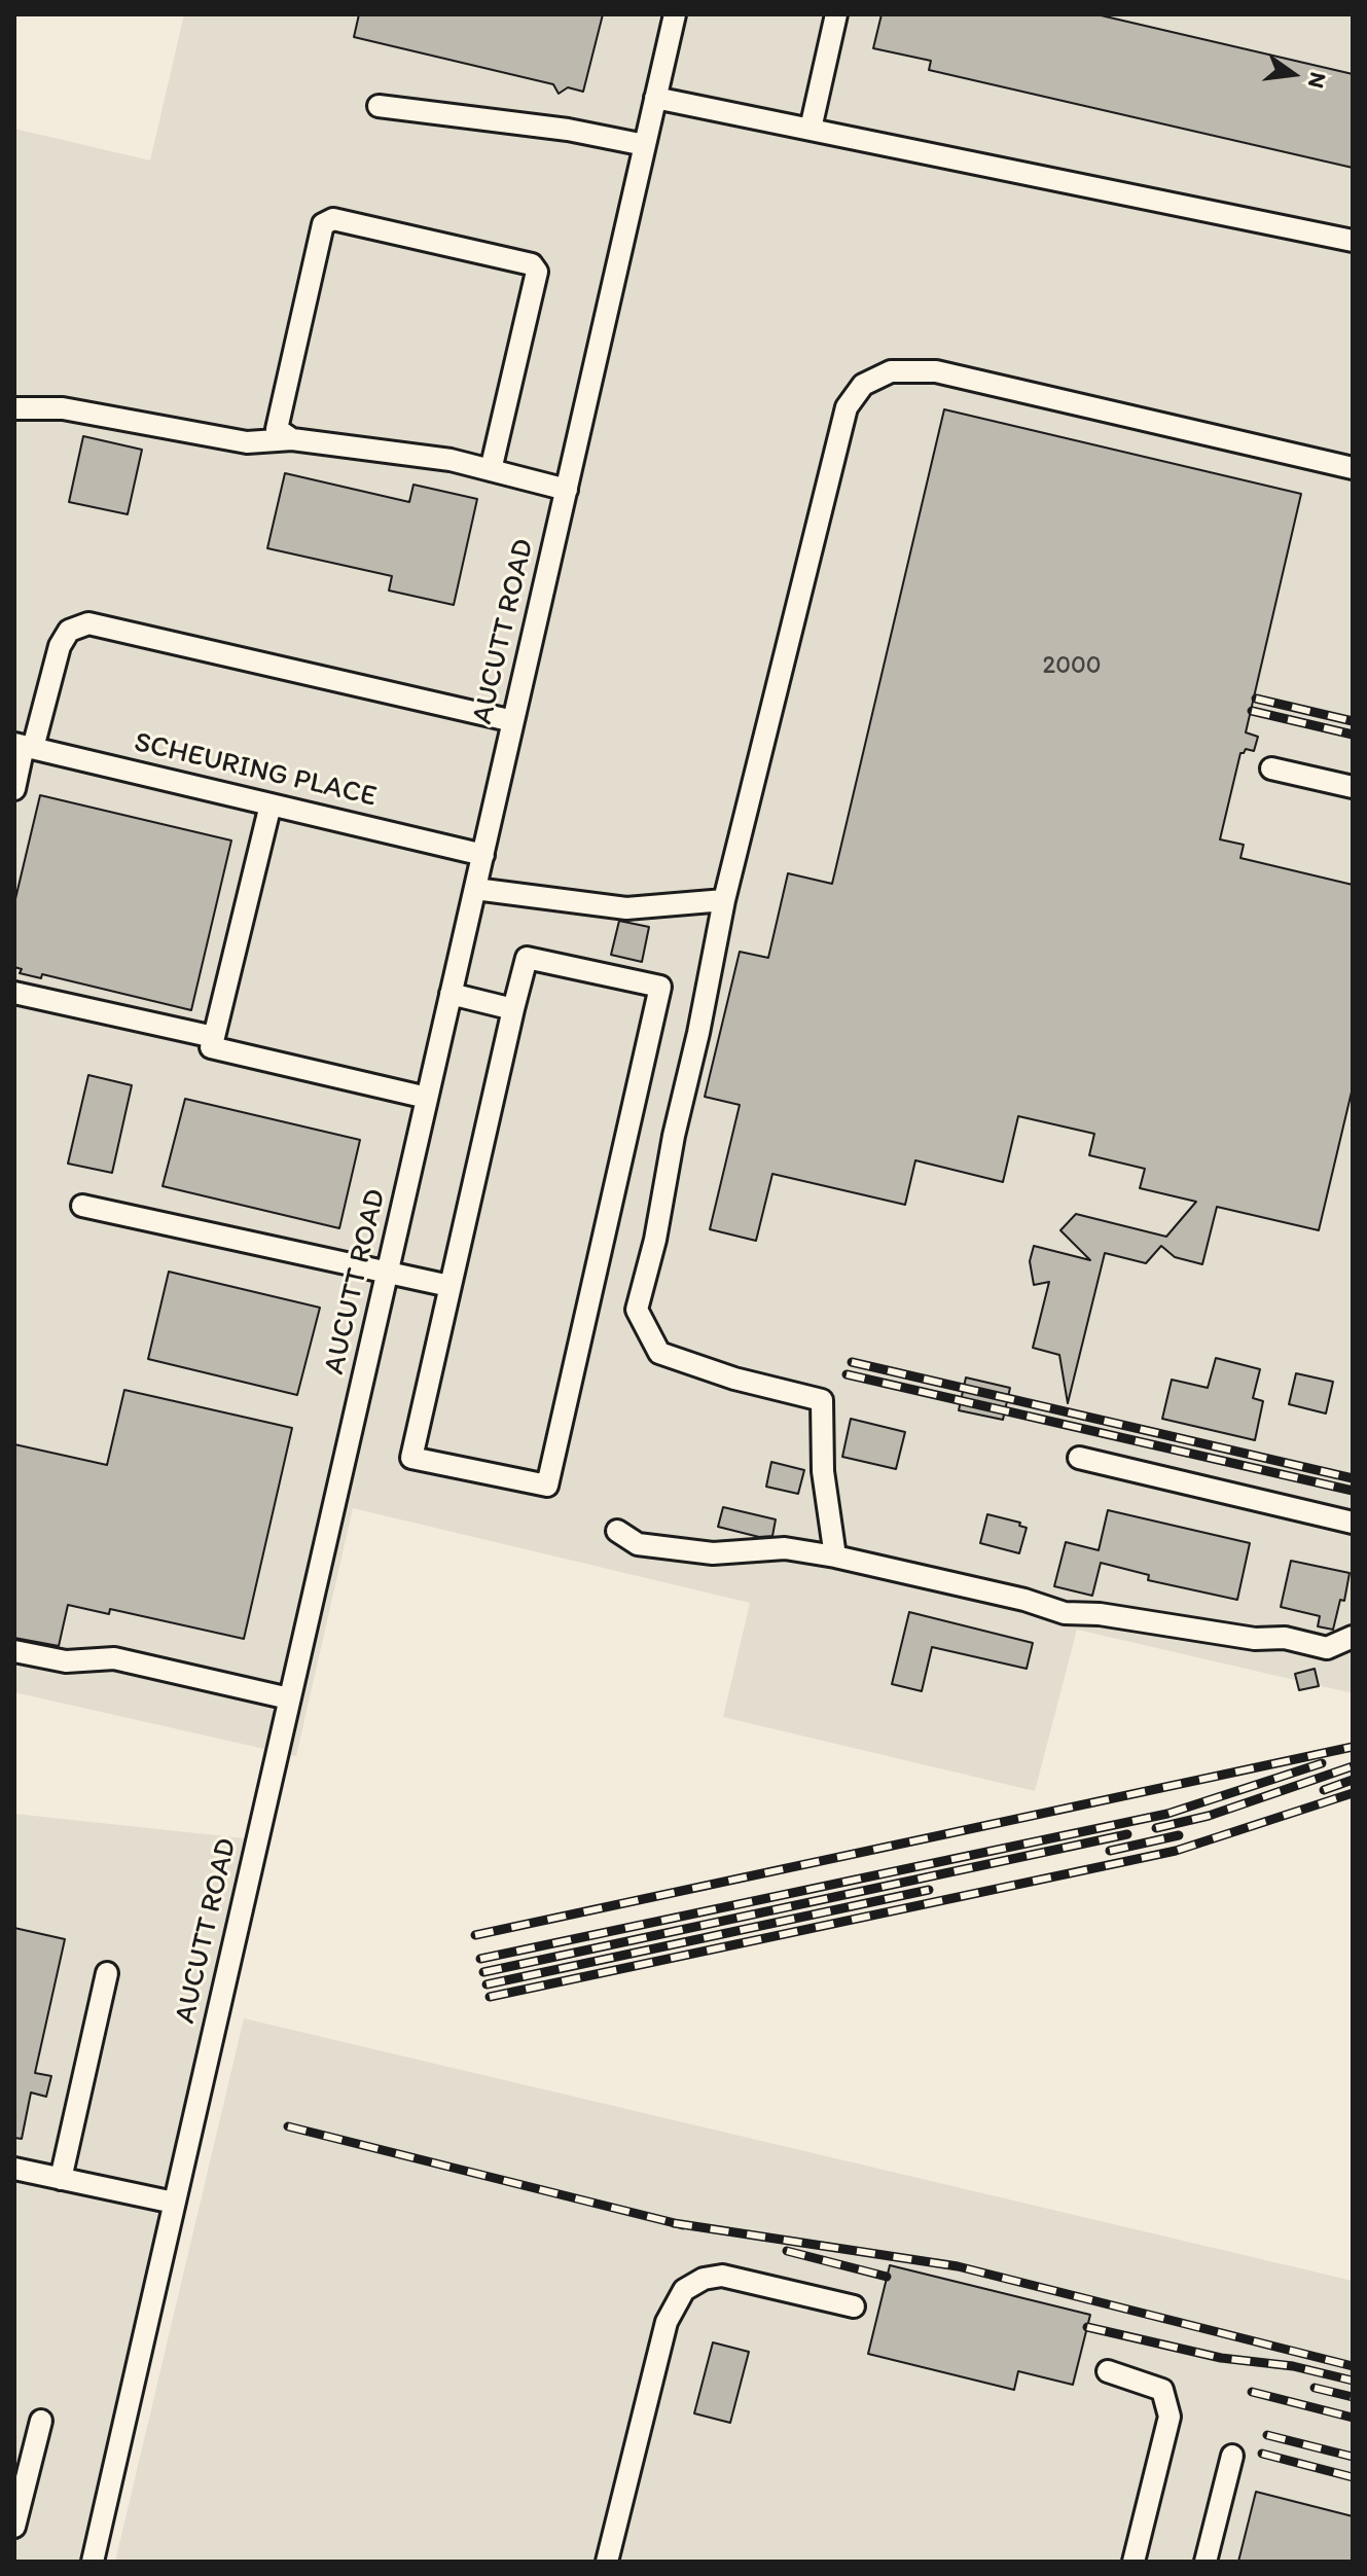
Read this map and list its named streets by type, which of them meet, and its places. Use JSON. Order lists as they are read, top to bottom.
{
  "streets": {
    "street": ["AUCUTT ROAD", "SCHEURING PLACE"]
  },
  "crossings": [
    ["AUCUTT ROAD", "SCHEURING PLACE"]
  ],
  "house_numbers": ["2000"],
  "north": "right"
}
